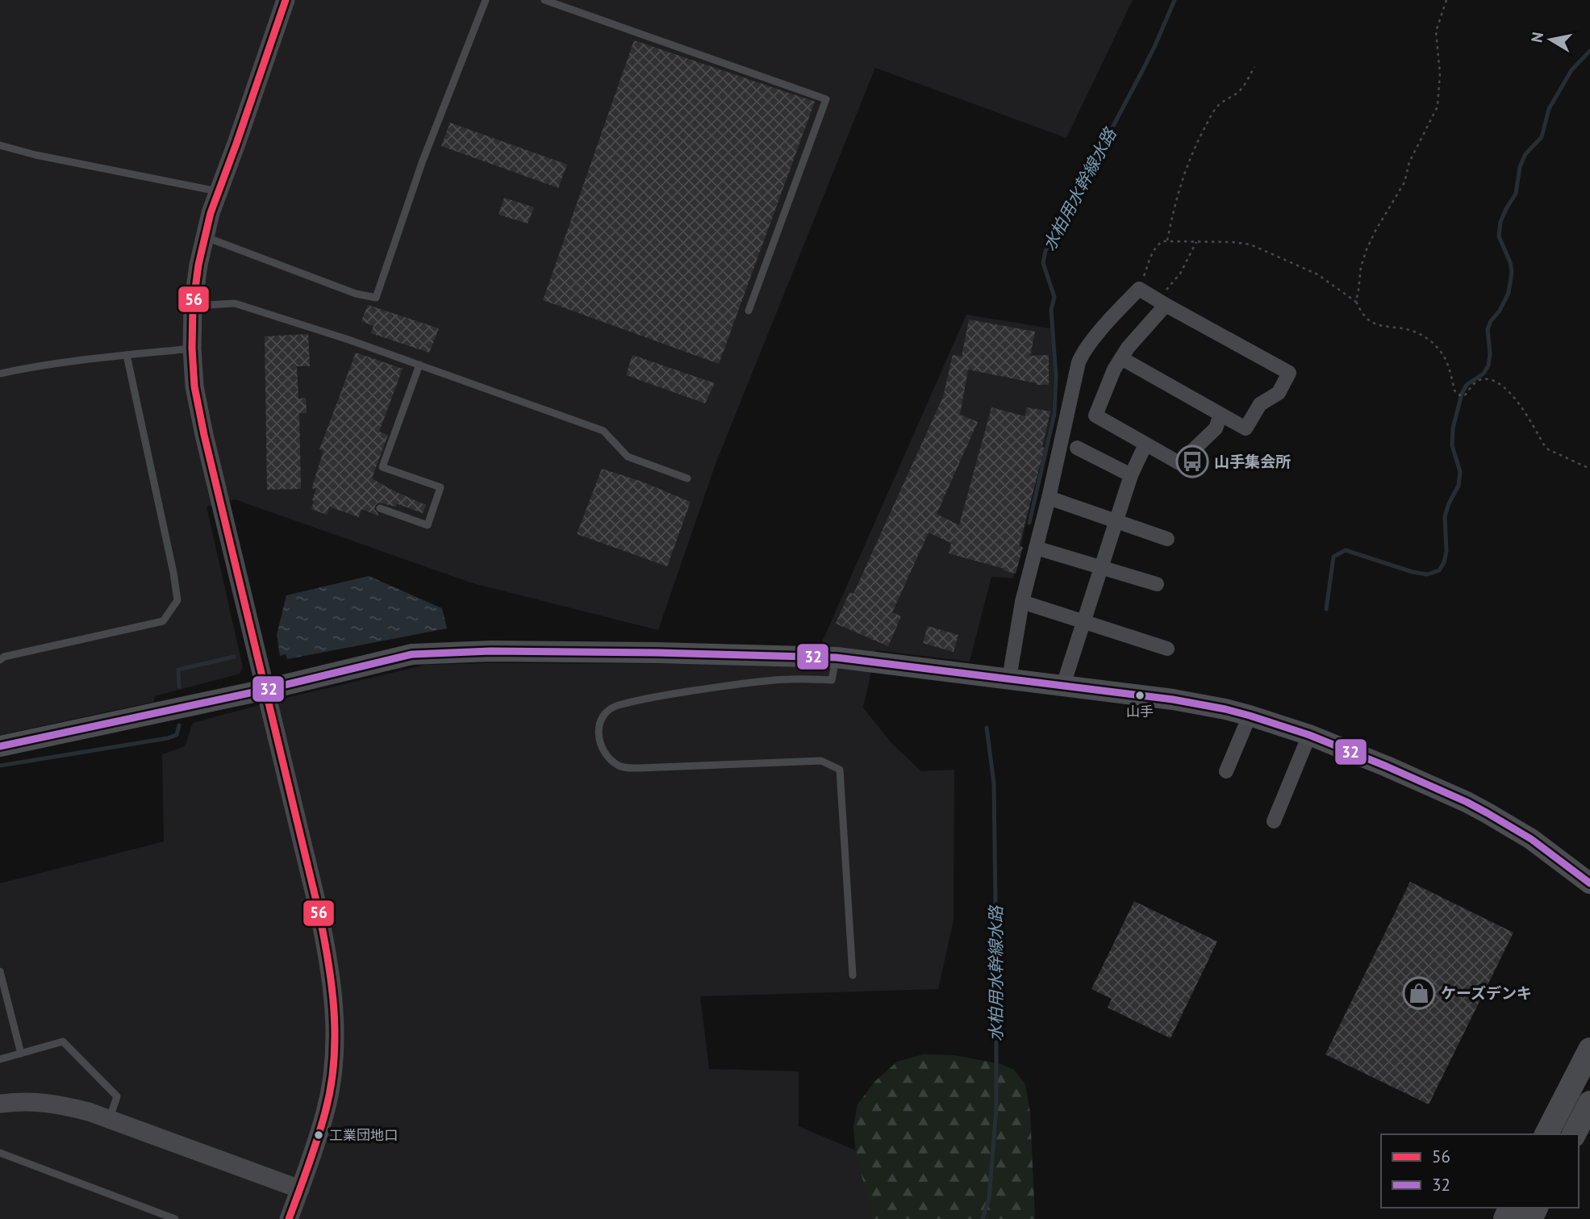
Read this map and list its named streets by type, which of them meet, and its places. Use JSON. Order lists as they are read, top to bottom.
{
  "water": ["水柏用水幹線水路"],
  "places": {
    "bus stop": ["山手集会所"],
    "other": ["山手", "工業団地口"],
    "shop": ["ケーズデンキ"]
  },
  "lines": ["transit line 56", "transit line 32"],
  "legend": ["56", "32"],
  "north": "left"
}
